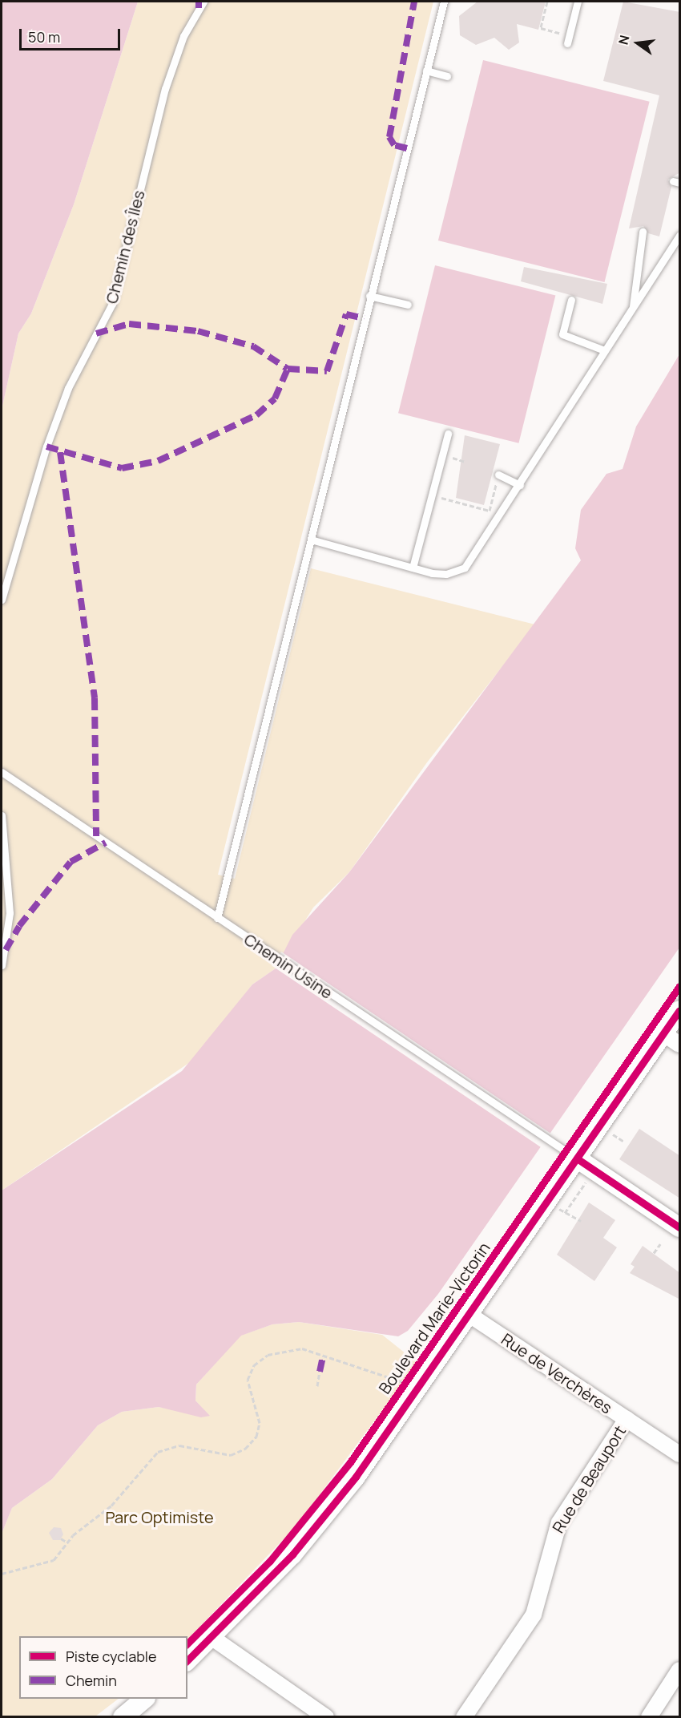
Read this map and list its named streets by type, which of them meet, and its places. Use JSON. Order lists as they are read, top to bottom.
{
  "streets": {
    "street": ["Boulevard Marie-Victorin", "Rue de Verchères", "Rue de Beauport"],
    "lane": ["Chemin des Îles", "Chemin Usine"]
  },
  "crossings": [
    ["Chemin Usine", "Boulevard Marie-Victorin"],
    ["Boulevard Marie-Victorin", "Rue de Verchères"],
    ["Rue de Verchères", "Rue de Beauport"]
  ],
  "parks": ["Parc Optimiste"],
  "legend": ["Piste cyclable", "Chemin"],
  "scale_bar": "50 m",
  "north": "left"
}
